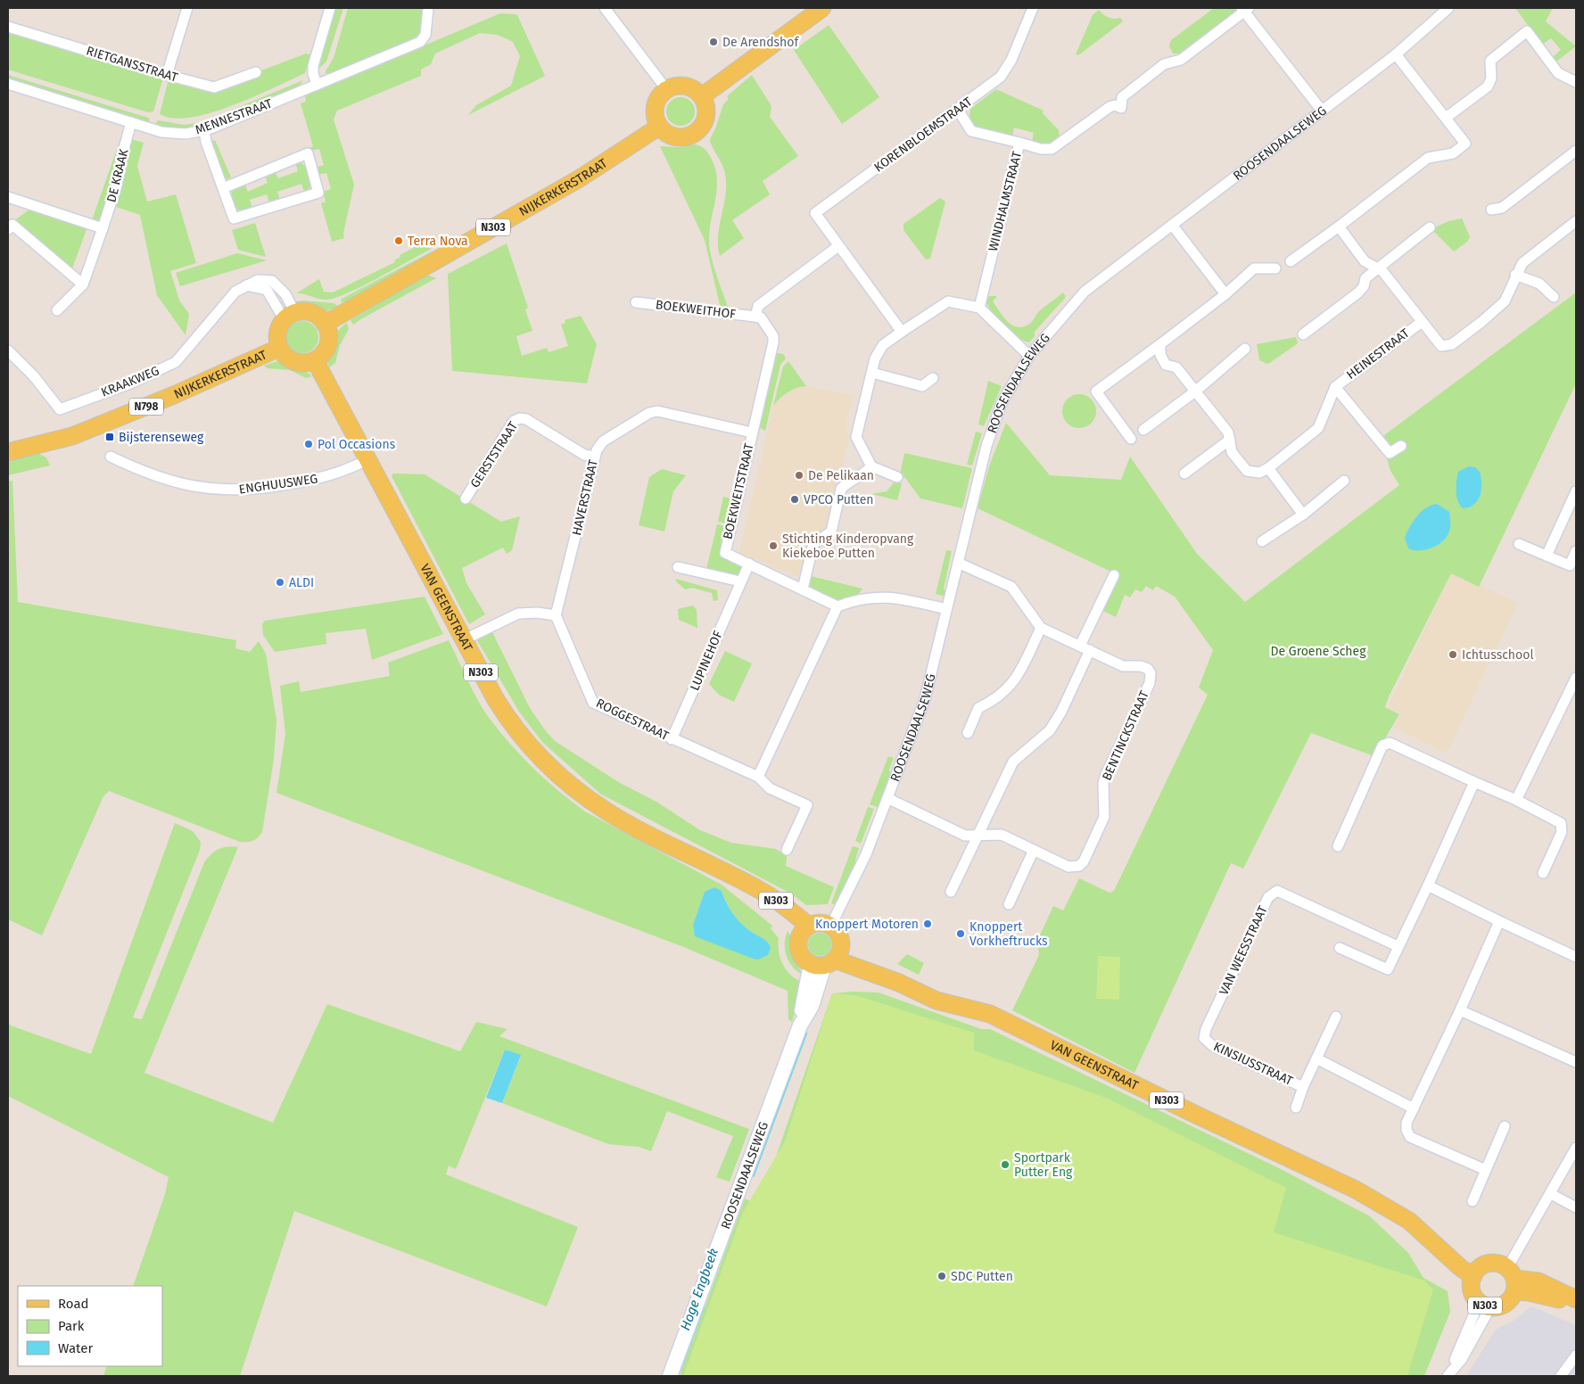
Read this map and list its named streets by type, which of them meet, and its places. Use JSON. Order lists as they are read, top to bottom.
{
  "streets": {
    "main road": [
      "NIJKERKERSTRAAT",
      "N303",
      "N798",
      "VAN GEENSTRAAT"
    ],
    "street": [
      "RIETGANSSTRAAT",
      "MENNESTRAAT",
      "KORENBLOEMSTRAAT",
      "ROOSENDAALSEWEG",
      "DE KRAAK",
      "WINDHALMSTRAAT",
      "BOEKWEITHOF",
      "HEINESTRAAT",
      "KRAAKWEG",
      "GERSTSTRAAT",
      "ENGHUUSWEG",
      "BOEKWEITSTRAAT",
      "HAVERSTRAAT",
      "LUPINEHOF",
      "ROGGESTRAAT",
      "BENTINCKSTRAAT",
      "VAN WEESSTRAAT",
      "KINSIUSSTRAAT"
    ]
  },
  "crossings": [
    ["MENNESTRAAT", "DE KRAAK"],
    ["KORENBLOEMSTRAAT", "WINDHALMSTRAAT"],
    ["ROOSENDAALSEWEG", "VAN GEENSTRAAT"],
    ["ROOSENDAALSEWEG", "BENTINCKSTRAAT"],
    ["NIJKERKERSTRAAT", "KRAAKWEG"],
    ["NIJKERKERSTRAAT", "VAN GEENSTRAAT"],
    ["N303", "VAN GEENSTRAAT"],
    ["BOEKWEITHOF", "BOEKWEITSTRAAT"],
    ["KRAAKWEG", "VAN GEENSTRAAT"],
    ["GERSTSTRAAT", "HAVERSTRAAT"],
    ["ENGHUUSWEG", "VAN GEENSTRAAT"],
    ["BOEKWEITSTRAAT", "HAVERSTRAAT"],
    ["BOEKWEITSTRAAT", "LUPINEHOF"],
    ["HAVERSTRAAT", "ROGGESTRAAT"],
    ["LUPINEHOF", "ROGGESTRAAT"],
    ["VAN WEESSTRAAT", "KINSIUSSTRAAT"]
  ],
  "water": ["Hoge Engbeek"],
  "parks": ["De Groene Scheg"],
  "places": {
    "other": [
      "De Arendshof",
      "Terra Nova",
      "Pol Occasions",
      "De Pelikaan",
      "VPCO Putten",
      "Stichting Kinderopvang Kiekeboe Putten",
      "ALDI",
      "Ichtusschool",
      "Knoppert Motoren",
      "Knoppert Vorkheftrucks",
      "Sportpark Putter Eng",
      "SDC Putten"
    ],
    "transit": ["Bijsterenseweg"]
  },
  "legend": ["Road", "Park", "Water"]
}
